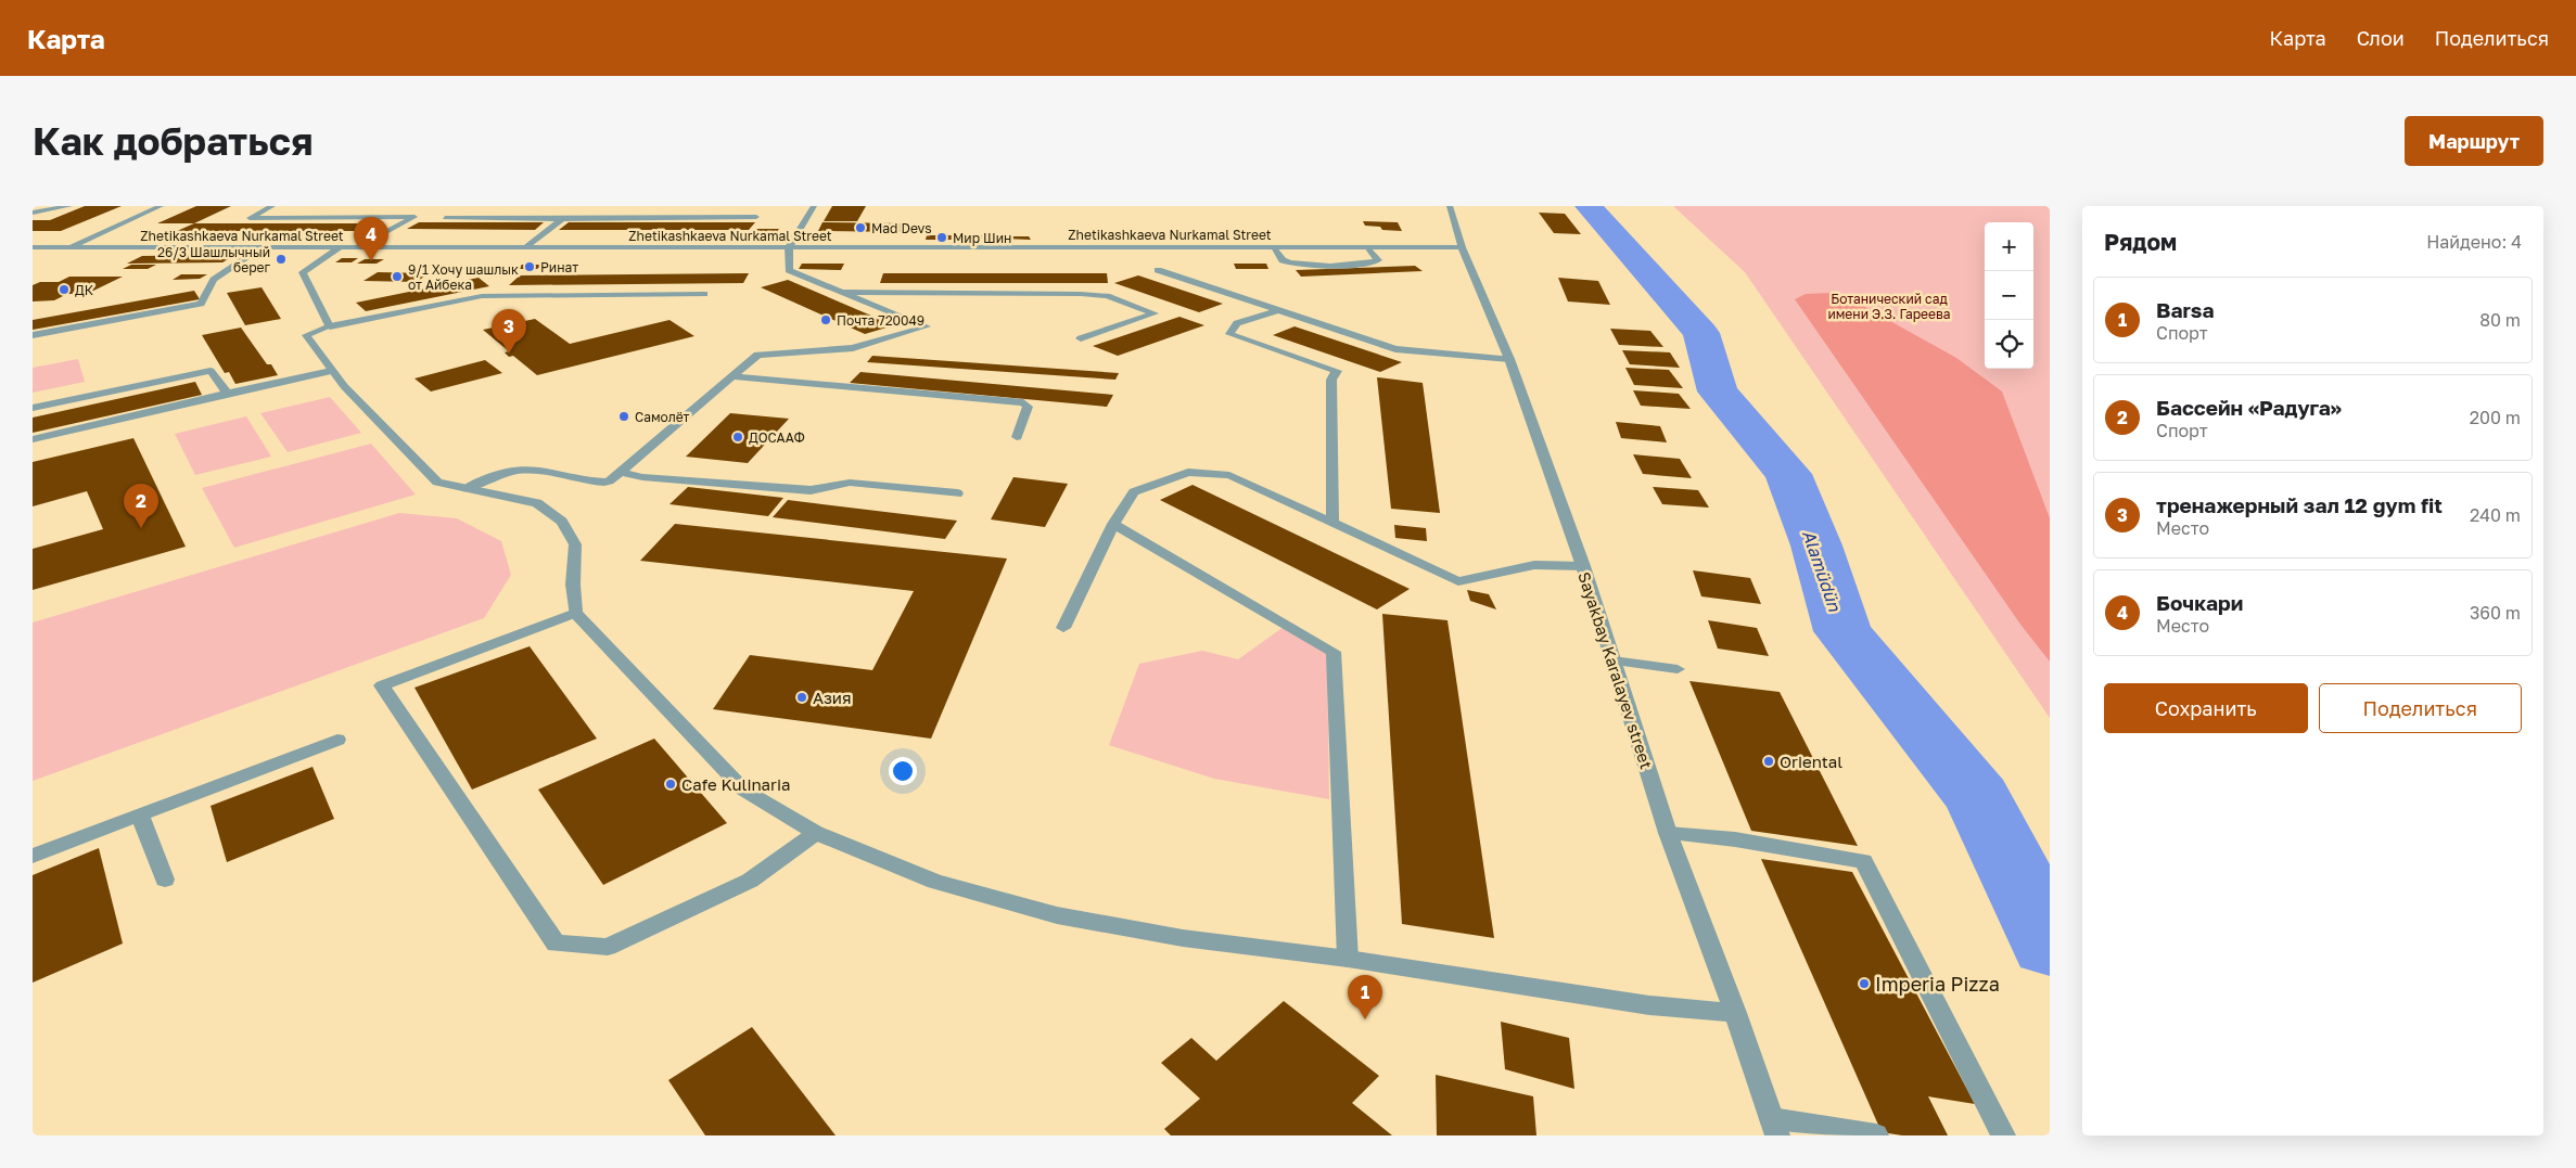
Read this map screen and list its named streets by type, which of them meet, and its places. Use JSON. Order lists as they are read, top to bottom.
{
  "streets": {
    "street": ["Zhetikashkaeva Nurkamal Street", "Sayakbay Karalayev street"]
  },
  "crossings": [
    ["Zhetikashkaeva Nurkamal Street", "Sayakbay Karalayev street"]
  ],
  "water": ["Alamüdün"],
  "parks": ["Ботанический сад имени Э.З. Гареева"],
  "places": [
    "Mad Devs",
    "Мир Шин",
    "26/3 Шашлычный берег",
    "Ринат",
    "9/1 Хочу шашлык от Айбека",
    "ДК",
    "Почта 720049",
    "Самолёт",
    "ДОСААФ",
    "Азия",
    "Oriental",
    "Cafe Kulinaria",
    "Imperia Pizza"
  ],
  "page": {
    "header": "Карта",
    "nav": ["Карта", "Слои", "Поделиться"],
    "buttons": [
      "Маршрут",
      ["Сохранить", "Поделиться"]
    ],
    "title": "Как добраться",
    "heading": ["Рядом", "Найдено: 4"],
    "pins": [
      "4",
      "3",
      "2",
      "1"
    ],
    "map_buttons": ["+", "−"],
    "list": [
      {
        "mark": "1",
        "name": "Barsa",
        "note": "Спорт",
        "value": "80 m"
      },
      {
        "mark": "2",
        "name": "Бассейн «Радуга»",
        "note": "Спорт",
        "value": "200 m"
      },
      {
        "mark": "3",
        "name": "тренажерный зал 12 gym fit",
        "note": "Место",
        "value": "240 m"
      },
      {
        "mark": "4",
        "name": "Бочкари",
        "note": "Место",
        "value": "360 m"
      }
    ]
  }
}
